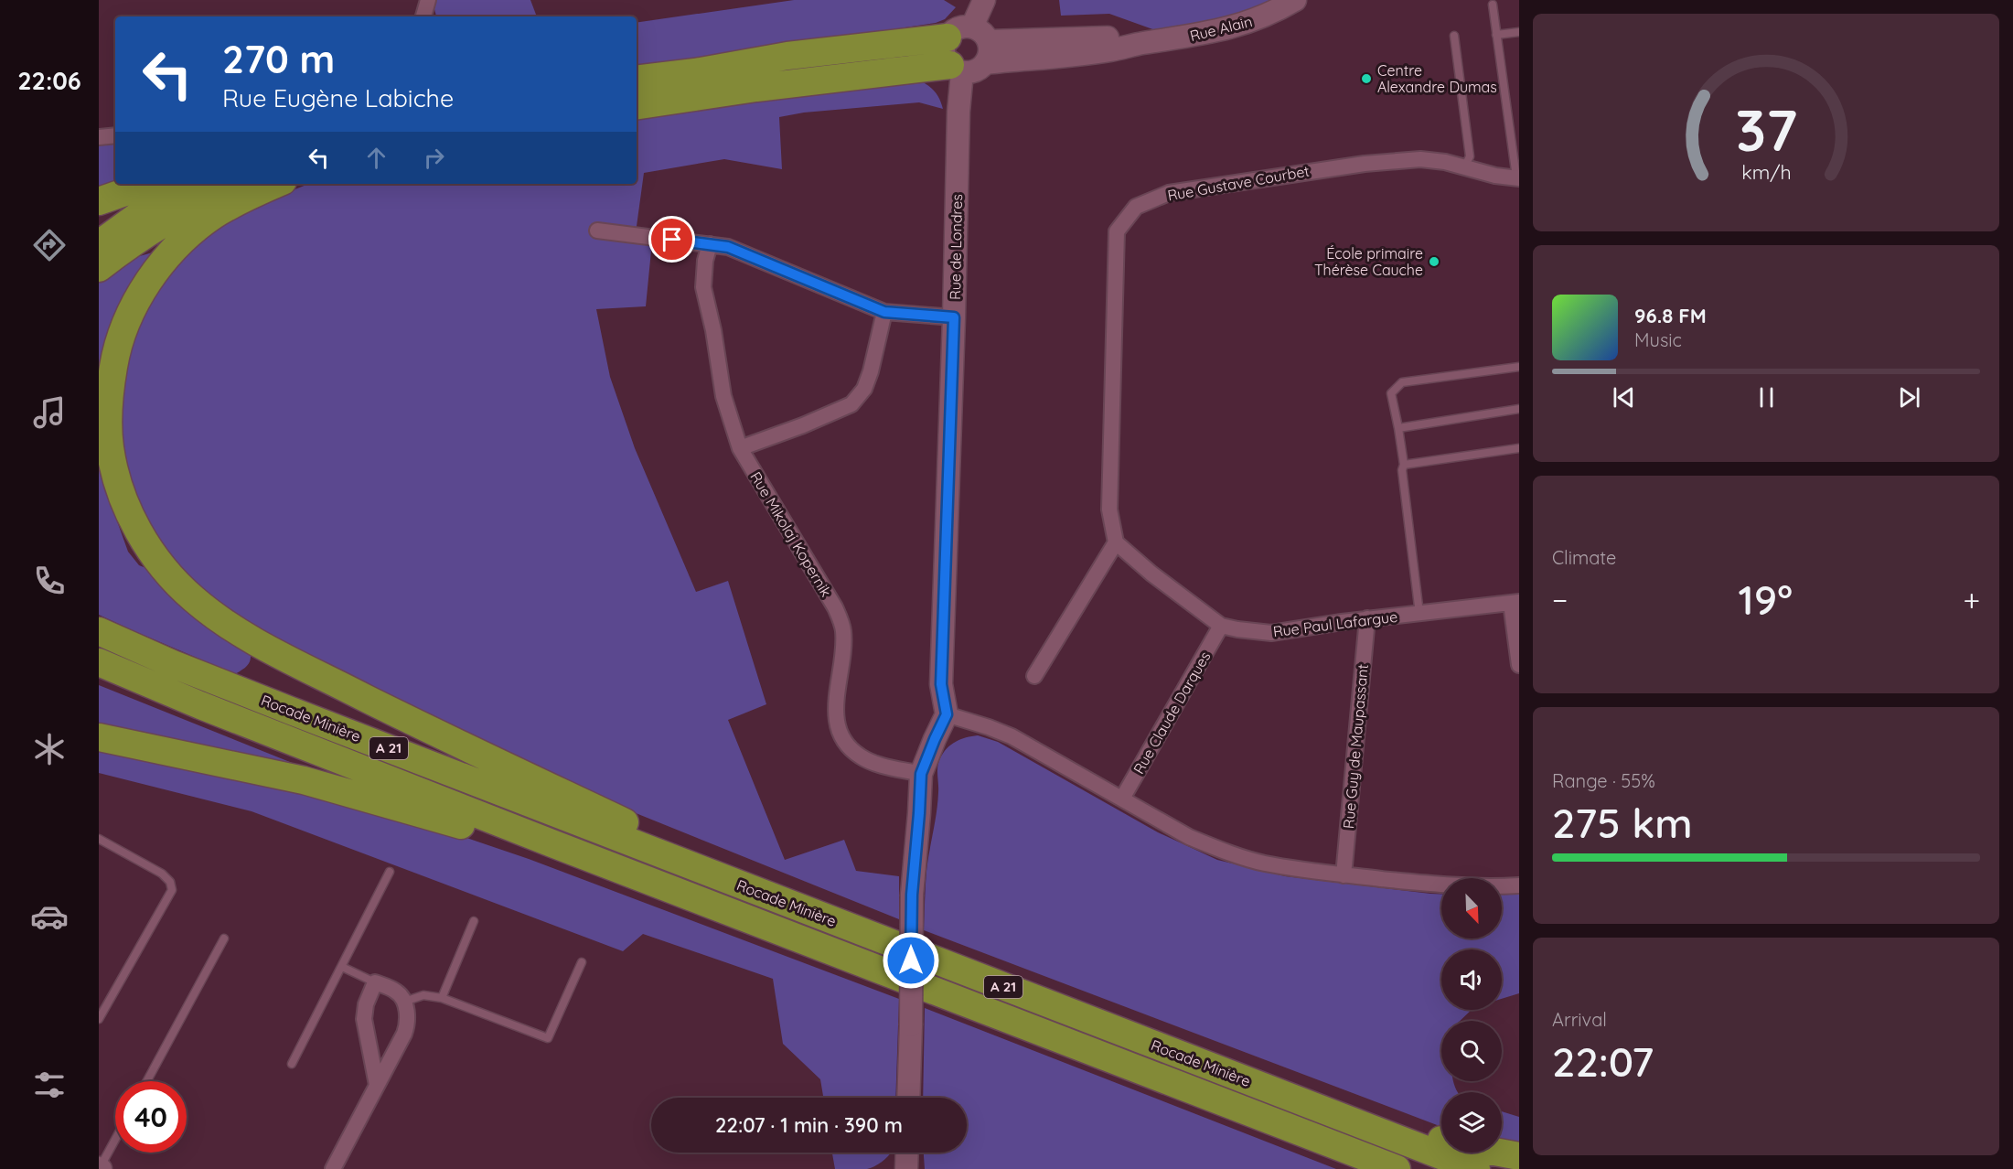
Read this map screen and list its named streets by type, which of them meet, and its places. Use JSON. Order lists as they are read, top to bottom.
{
  "streets": {
    "highway": ["Rocade Minière", "A 21"],
    "street": [
      "Rue Alain",
      "Rue Gustave Courbet",
      "Rue de Londres",
      "Rue Mikolaj Kopernik",
      "Rue Paul Lafargue",
      "Rue Claude Darques",
      "Rue Guy de Maupassant"
    ]
  },
  "crossings": [
    ["Rue Alain", "Rue de Londres"],
    ["Rue Gustave Courbet", "Rue Paul Lafargue"],
    ["Rue Paul Lafargue", "Rue Claude Darques"],
    ["Rue Paul Lafargue", "Rue Guy de Maupassant"]
  ],
  "places": ["Centre Alexandre Dumas", "École primaire Thérèse Cauche"],
  "north": "bottom right",
  "page": {
    "tabs": "22:06",
    "turn": ["270 m", "Rue Eugène Labiche"],
    "song": ["96.8 FM", "Music"],
    "tile": [
      "Climate",
      ["Range · 55%", "275 km"],
      ["Arrival", "22:07"]
    ],
    "heat": ["−", "19°", "+"],
    "limit": "40",
    "trip": "22:07 · 1 min · 390 m",
    "gauge": ["37", "km/h"]
  }
}
